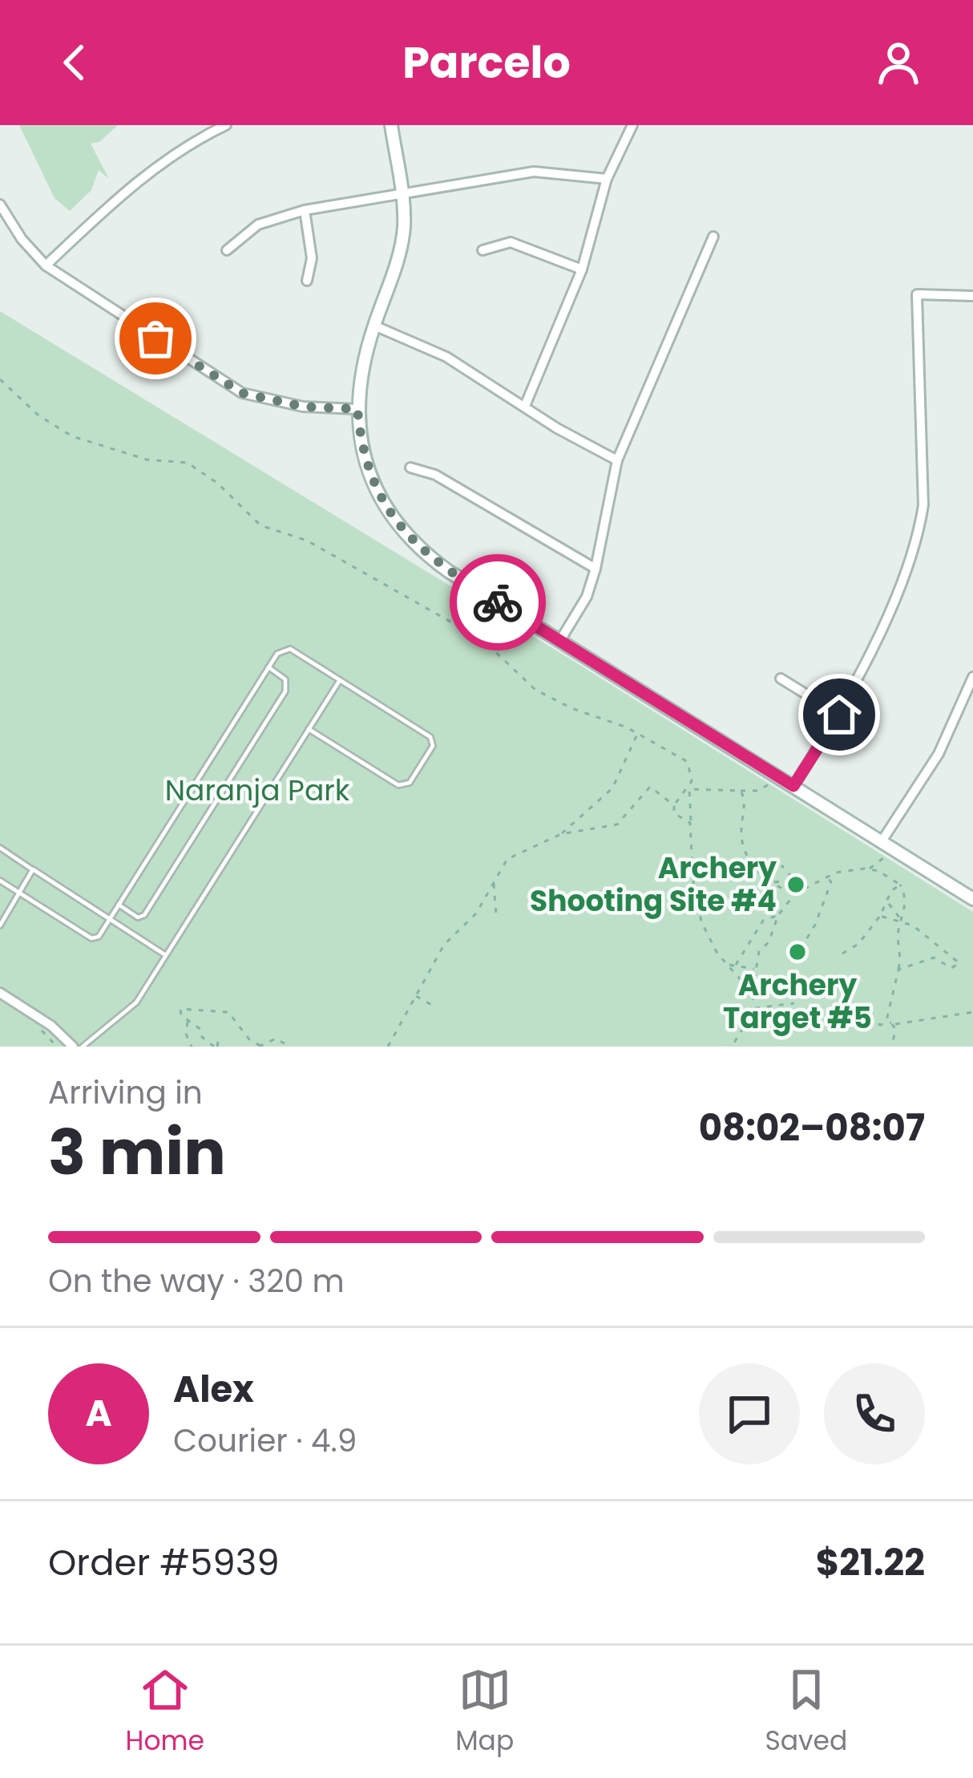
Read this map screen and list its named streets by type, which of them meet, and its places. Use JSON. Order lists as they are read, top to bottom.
{
  "parks": ["Naranja Park"],
  "places": ["Archery Shooting Site #4", "Archery Target #5"],
  "page": {
    "header": "Parcelo",
    "heading": ["3 min", "Arriving in", "08:02–08:07"],
    "panel": [
      "Alex",
      "Courier · 4.9",
      "Order #5939",
      "$21.22"
    ],
    "bar": "On the way · 320 m",
    "round": "A",
    "tabs": ["Home", "Map", "Saved"]
  }
}
